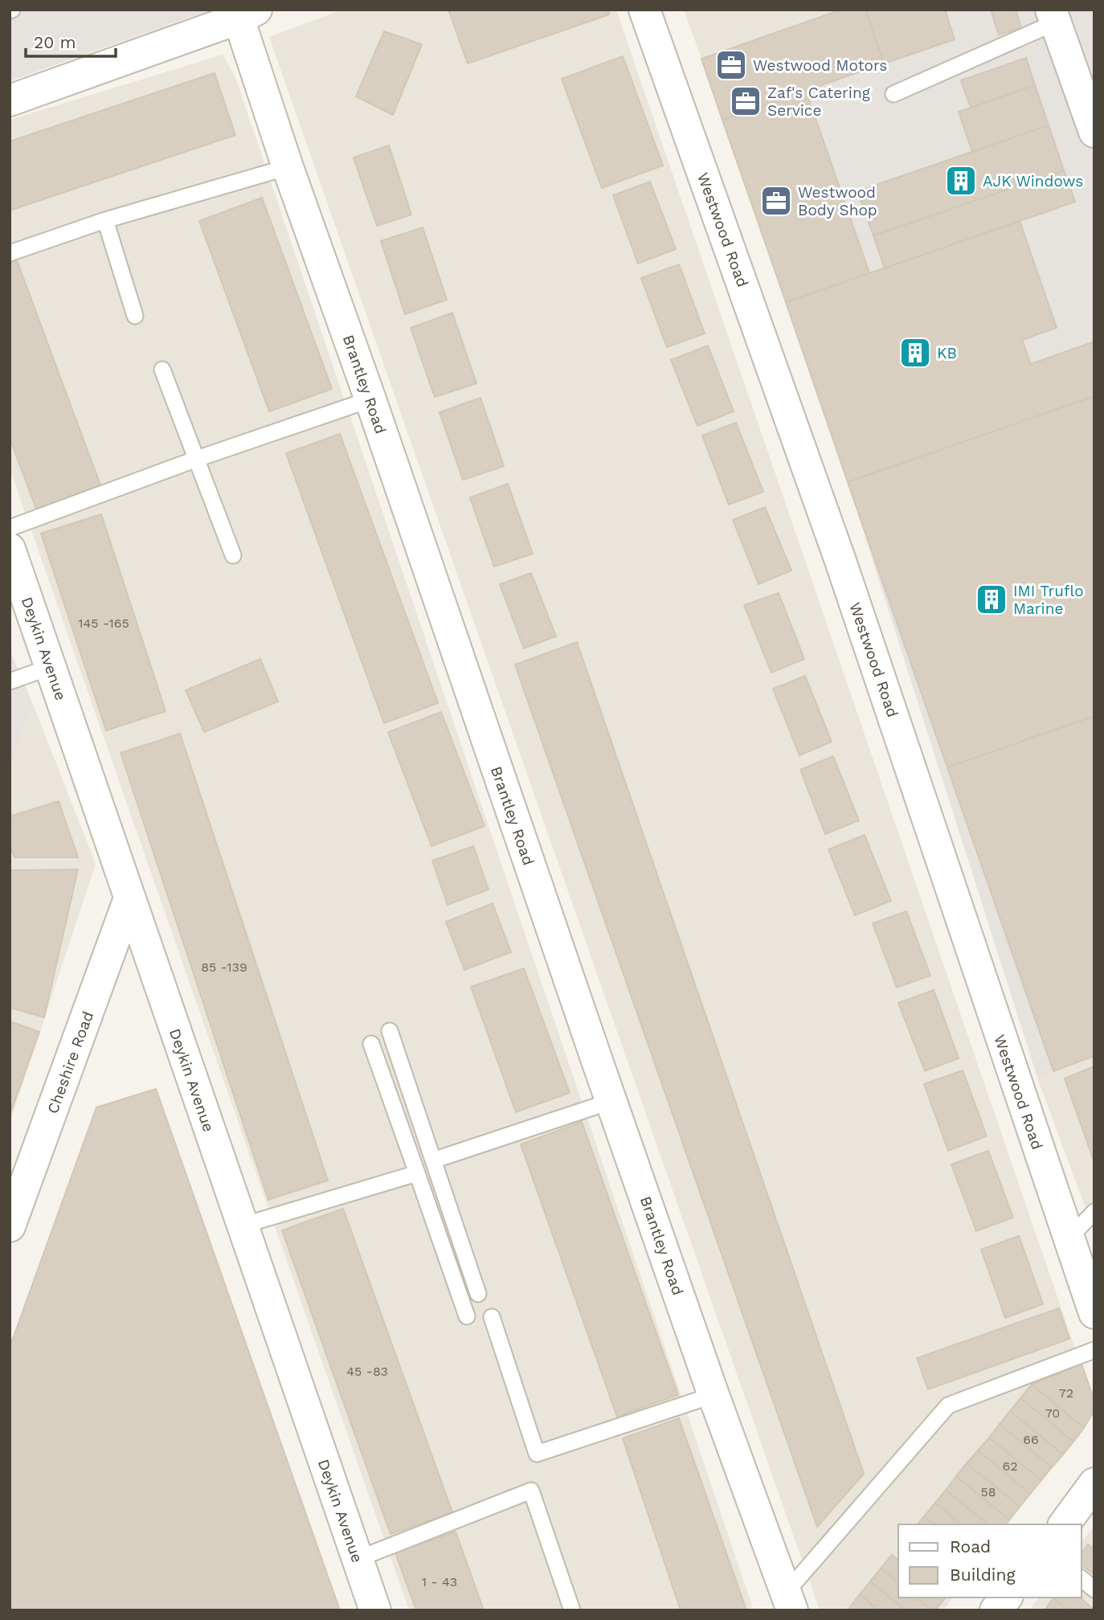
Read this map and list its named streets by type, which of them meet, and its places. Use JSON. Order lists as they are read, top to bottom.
{
  "streets": {
    "street": [
      "Westwood Road",
      "Brantley Road",
      "Deykin Avenue",
      "Cheshire Road"
    ]
  },
  "crossings": [
    ["Deykin Avenue", "Cheshire Road"]
  ],
  "places": {
    "office": ["Westwood Motors", "Zaf's Catering Service", "Westwood Body Shop"],
    "building": ["AJK Windows", "KB", "IMI Truflo Marine"]
  },
  "house_numbers": [
    "145 -165",
    "85 -139",
    "45 -83",
    "72",
    "70",
    "66",
    "62",
    "58",
    "1 - 43"
  ],
  "legend": ["Road", "Building"],
  "scale_bar": "20 m"
}
